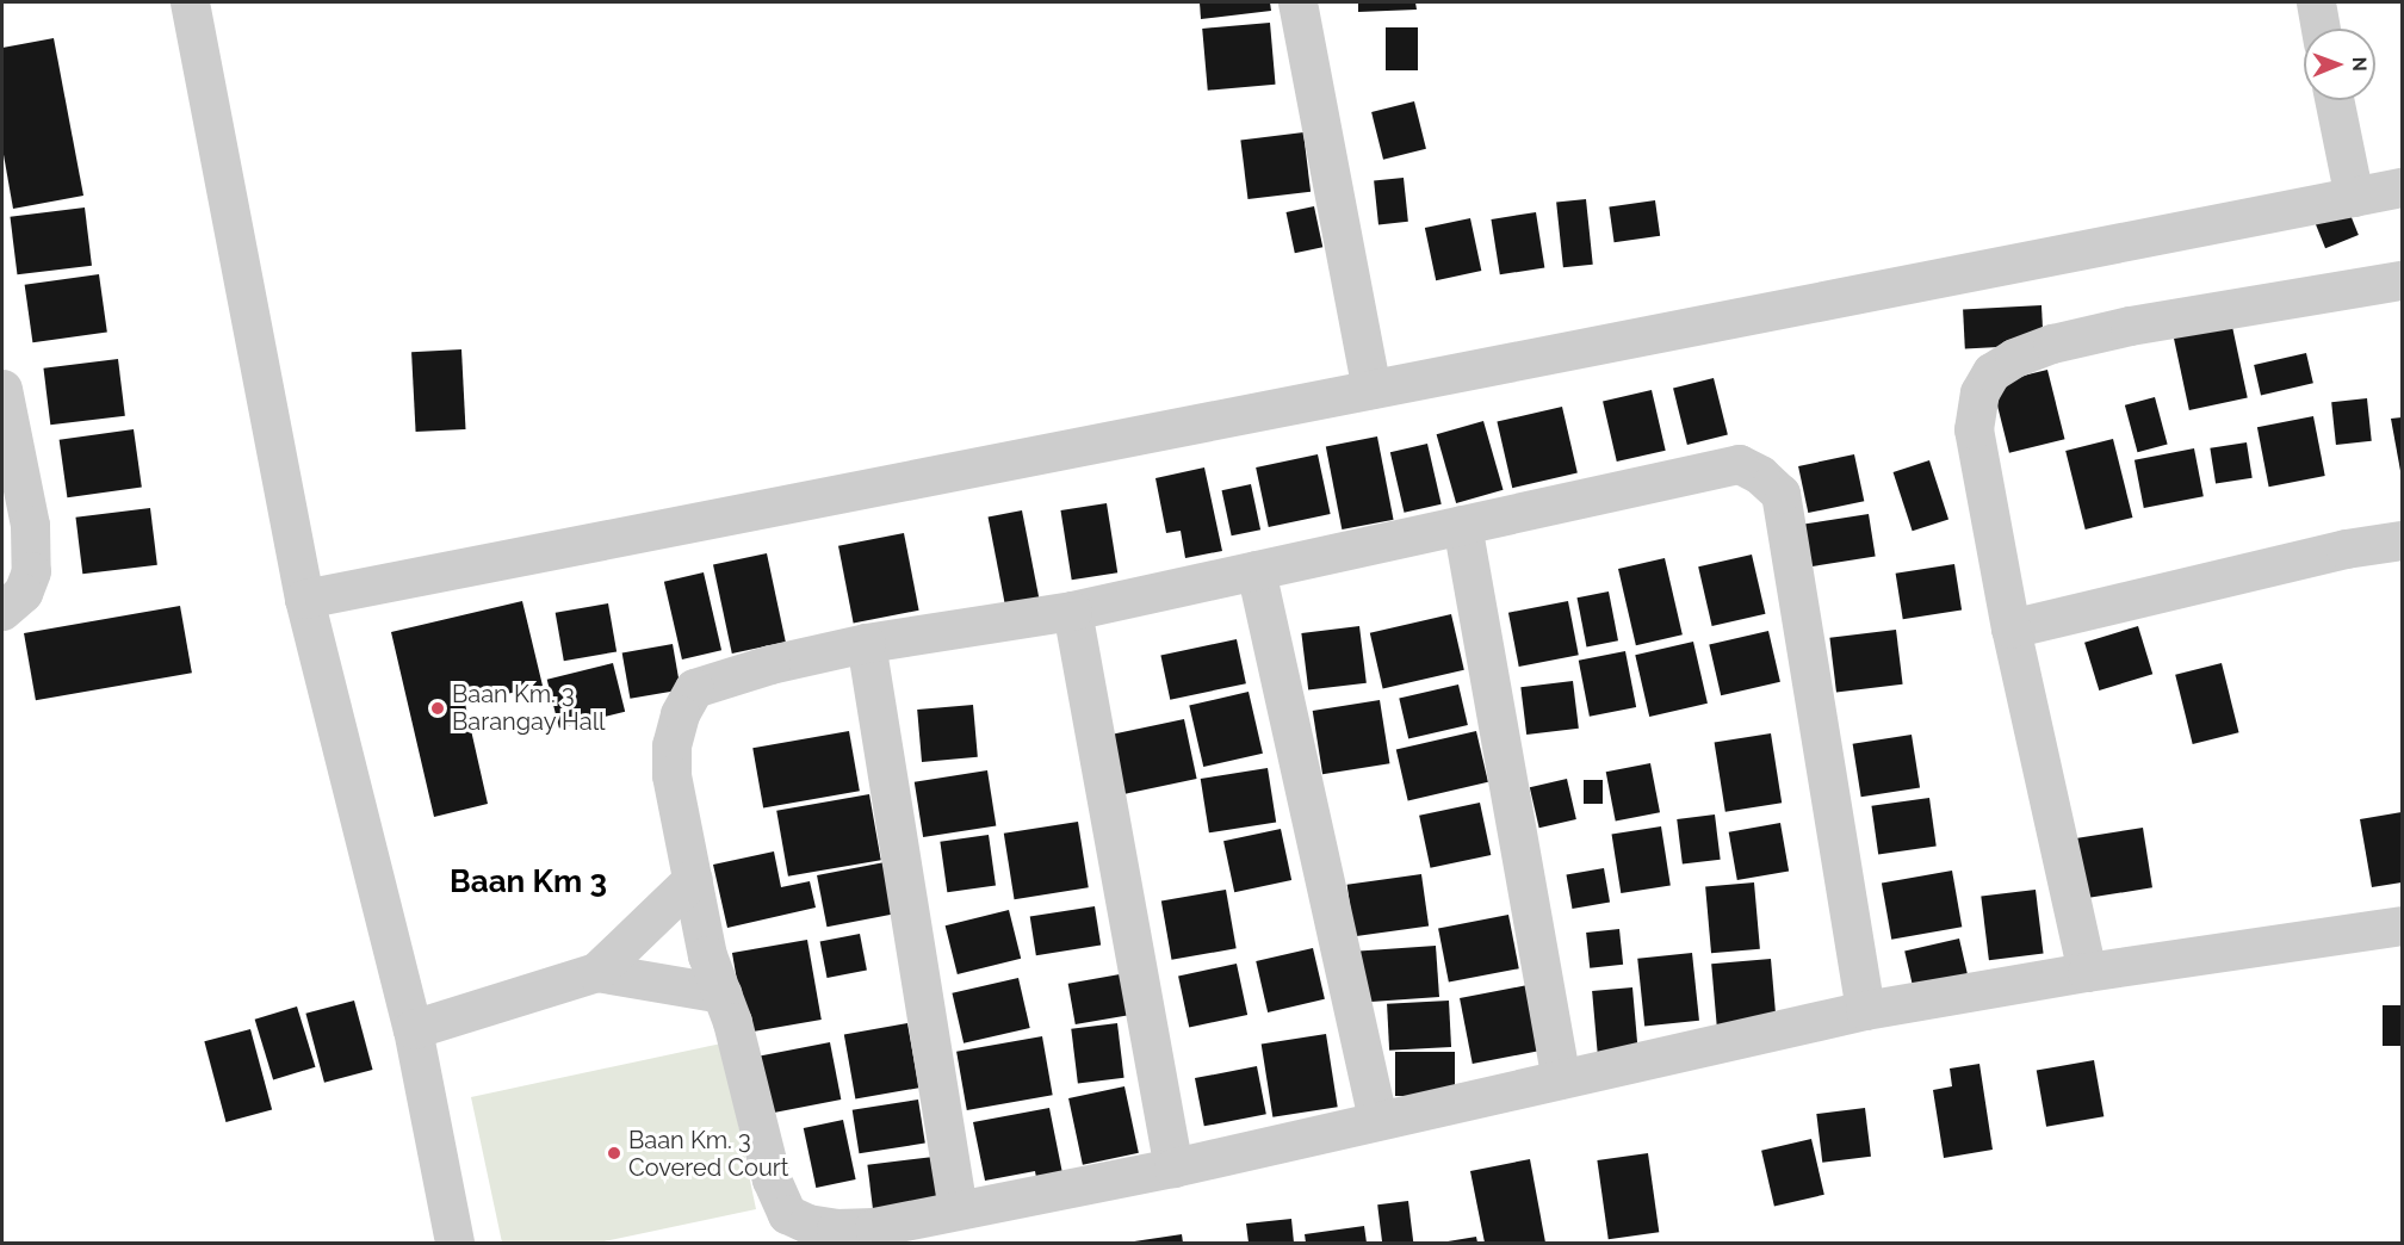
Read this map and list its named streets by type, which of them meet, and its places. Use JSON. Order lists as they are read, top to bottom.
{
  "districts": ["Baan Km 3"],
  "places": ["Baan Km. 3 Barangay Hall", "Baan Km. 3 Covered Court"],
  "north": "right"
}
